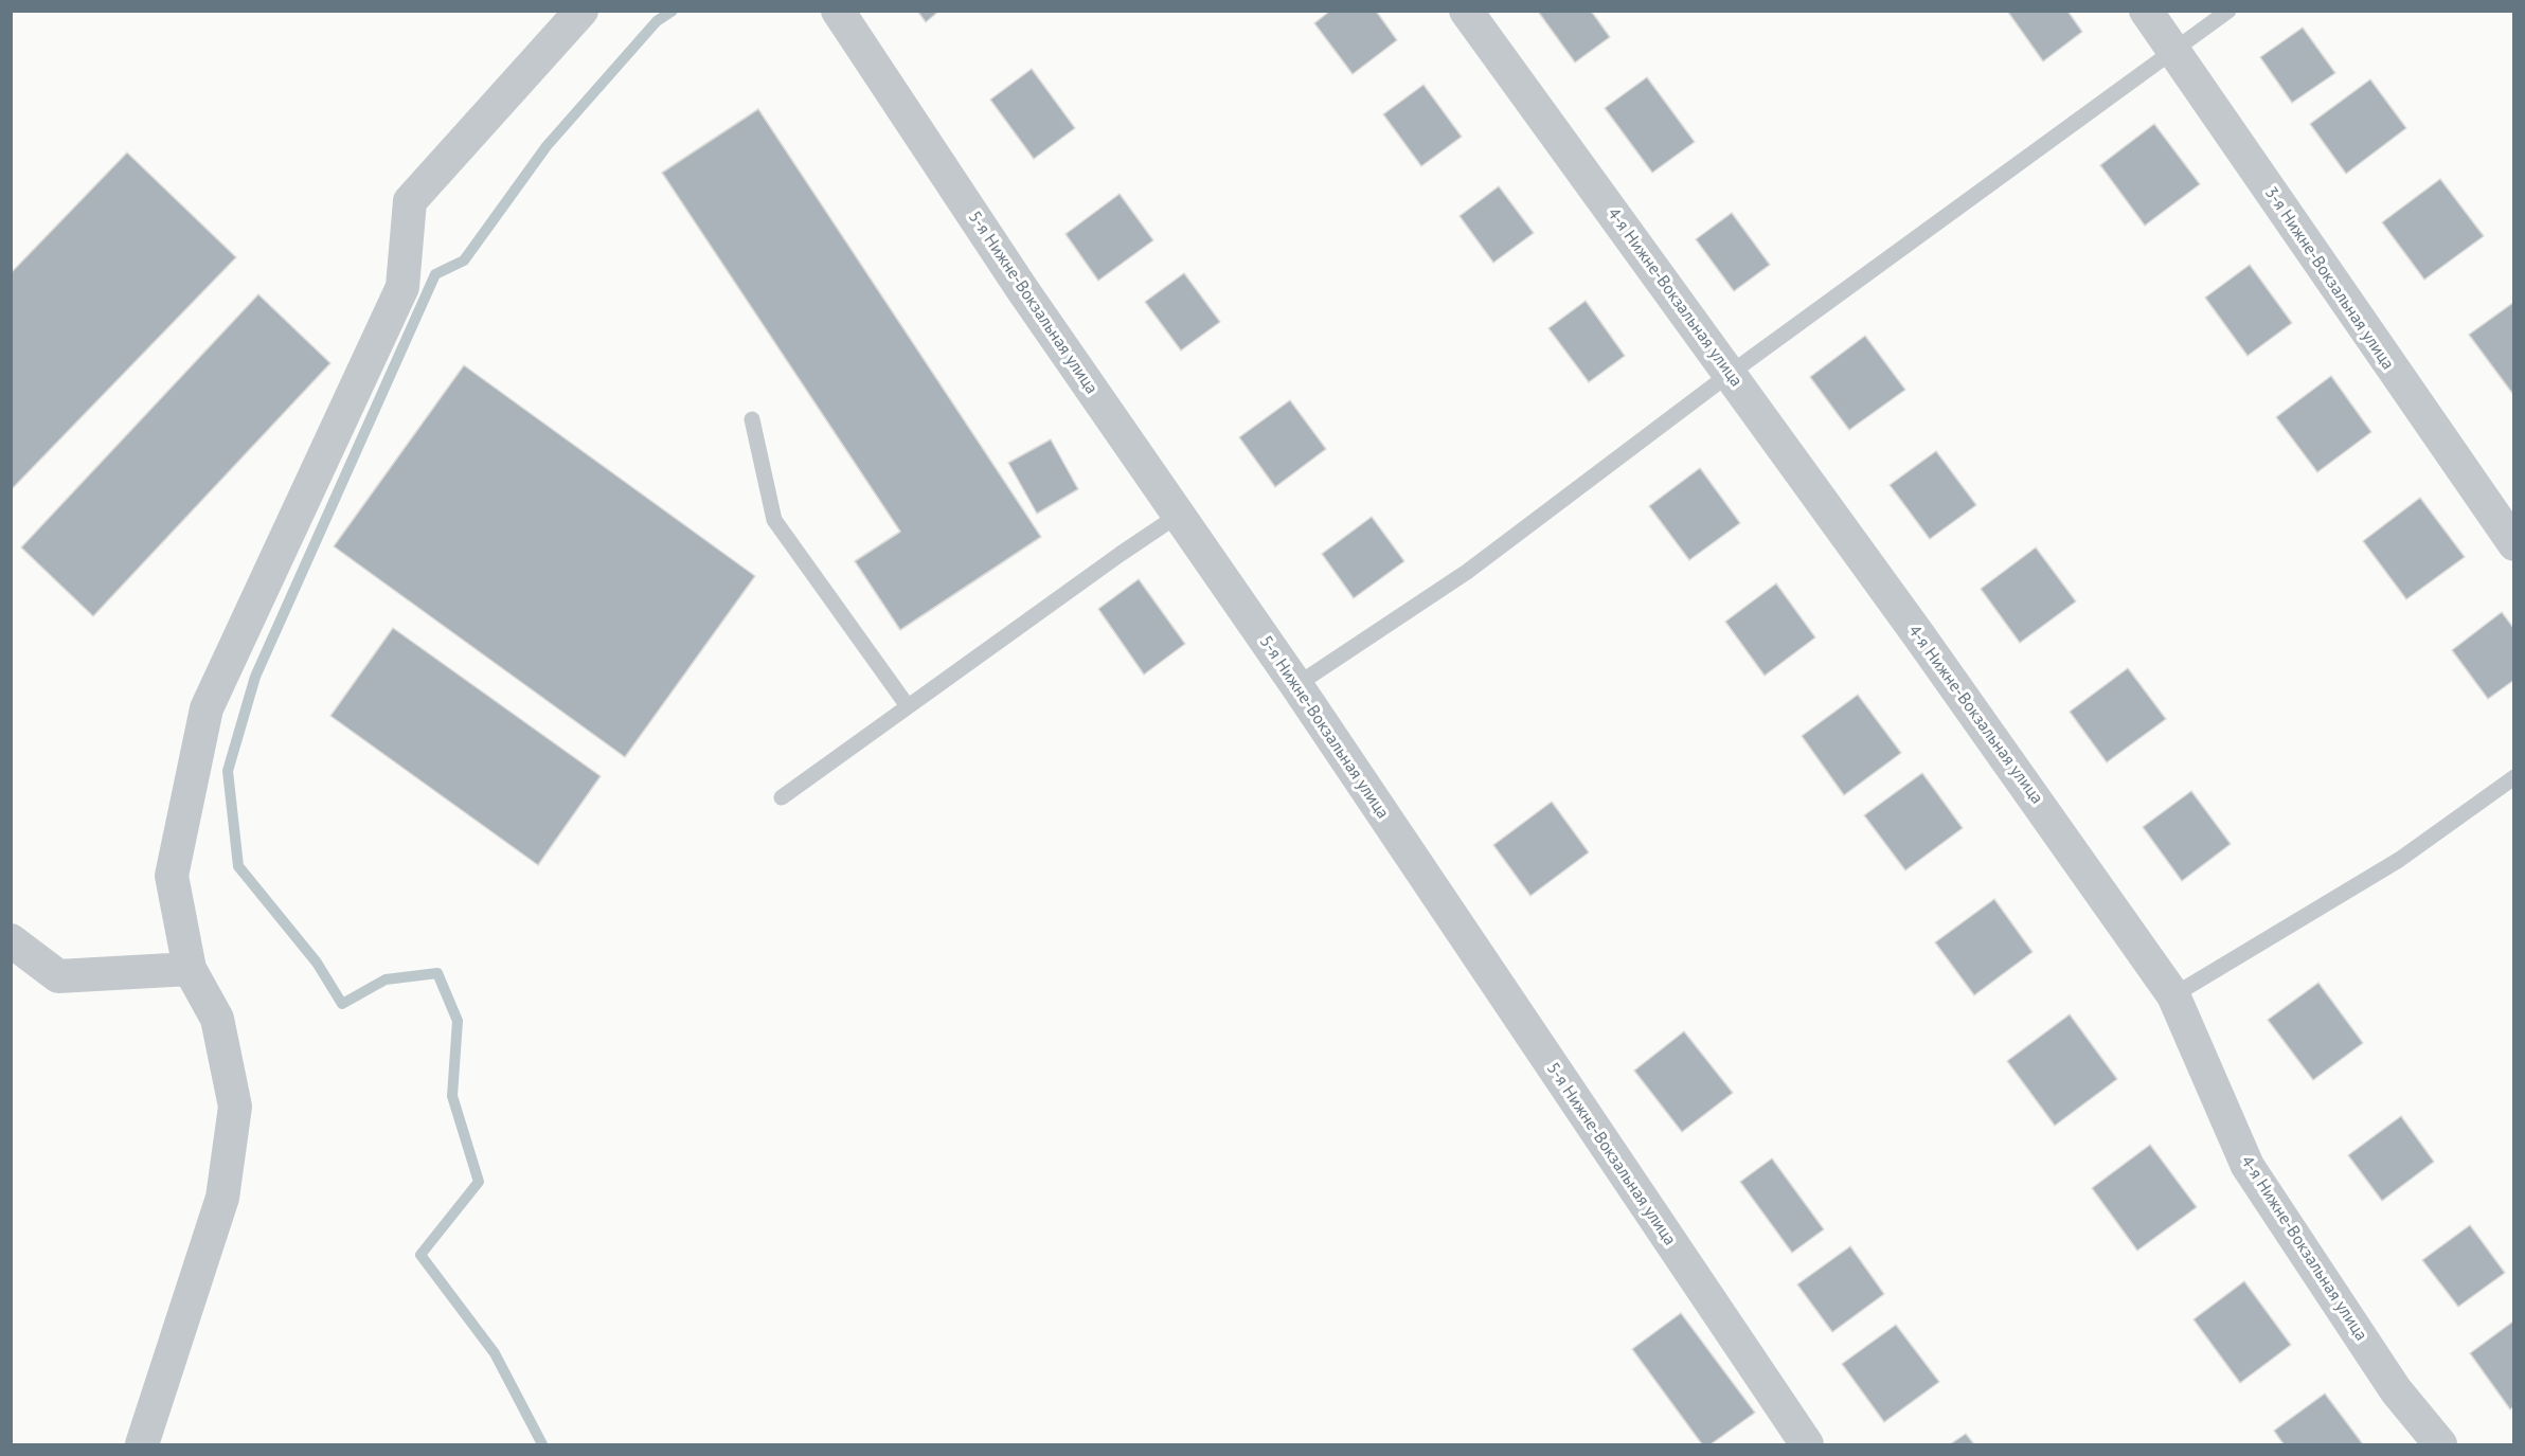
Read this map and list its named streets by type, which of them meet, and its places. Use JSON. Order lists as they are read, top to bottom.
{
  "streets": {
    "street": ["3-я Нижне-Вокзальная улица", "4-я Нижне-Вокзальная улица", "5-я Нижне-Вокзальная улица"]
  }
}
